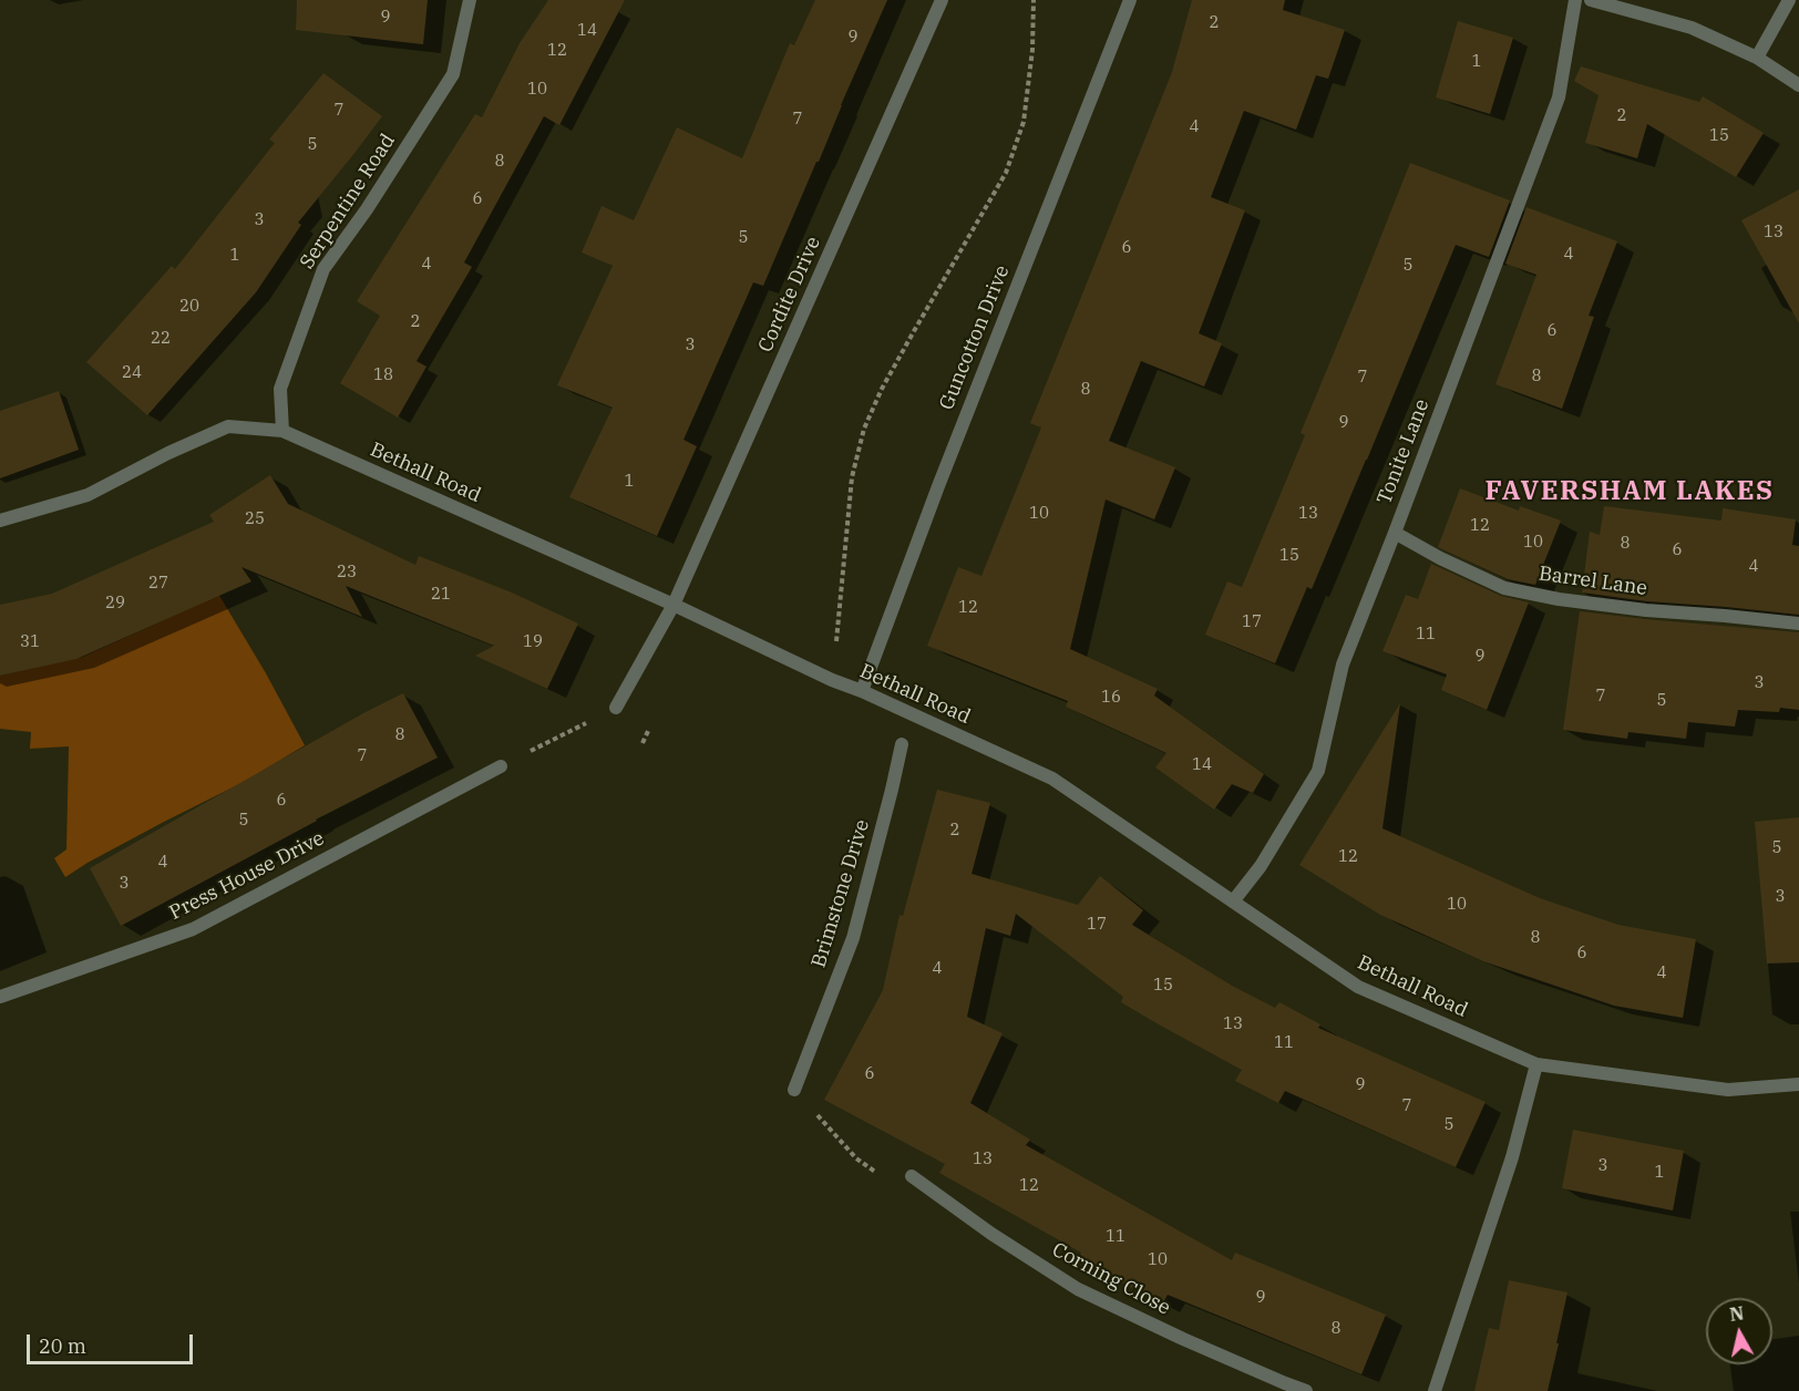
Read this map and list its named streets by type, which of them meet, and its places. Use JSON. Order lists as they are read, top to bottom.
{
  "streets": {
    "street": [
      "Serpentine Road",
      "Cordite Drive",
      "Guncotton Drive",
      "Tonite Lane",
      "Bethall Road",
      "Barrel Lane",
      "Press House Drive",
      "Brimstone Drive",
      "Corning Close"
    ]
  },
  "crossings": [
    ["Serpentine Road", "Bethall Road"],
    ["Cordite Drive", "Bethall Road"],
    ["Guncotton Drive", "Bethall Road"],
    ["Tonite Lane", "Bethall Road"],
    ["Tonite Lane", "Barrel Lane"]
  ],
  "districts": ["FAVERSHAM LAKES"],
  "house_numbers": [
    "9",
    "2",
    "14",
    "9",
    "12",
    "1",
    "10",
    "7",
    "2",
    "7",
    "4",
    "15",
    "5",
    "8",
    "6",
    "3",
    "13",
    "5",
    "6",
    "4",
    "1",
    "4",
    "5",
    "20",
    "2",
    "6",
    "22",
    "3",
    "24",
    "18",
    "8",
    "7",
    "8",
    "9",
    "1",
    "10",
    "13",
    "25",
    "12",
    "10",
    "8",
    "6",
    "15",
    "4",
    "23",
    "27",
    "21",
    "29",
    "12",
    "17",
    "11",
    "31",
    "19",
    "9",
    "3",
    "7",
    "16",
    "5",
    "8",
    "7",
    "14",
    "6",
    "5",
    "2",
    "5",
    "12",
    "4",
    "3",
    "3",
    "10",
    "17",
    "8",
    "6",
    "4",
    "4",
    "15",
    "13",
    "11",
    "6",
    "9",
    "7",
    "5",
    "13",
    "3",
    "1",
    "12",
    "11",
    "10",
    "9",
    "8"
  ],
  "scale_bar": "20 m",
  "north": "top"
}
